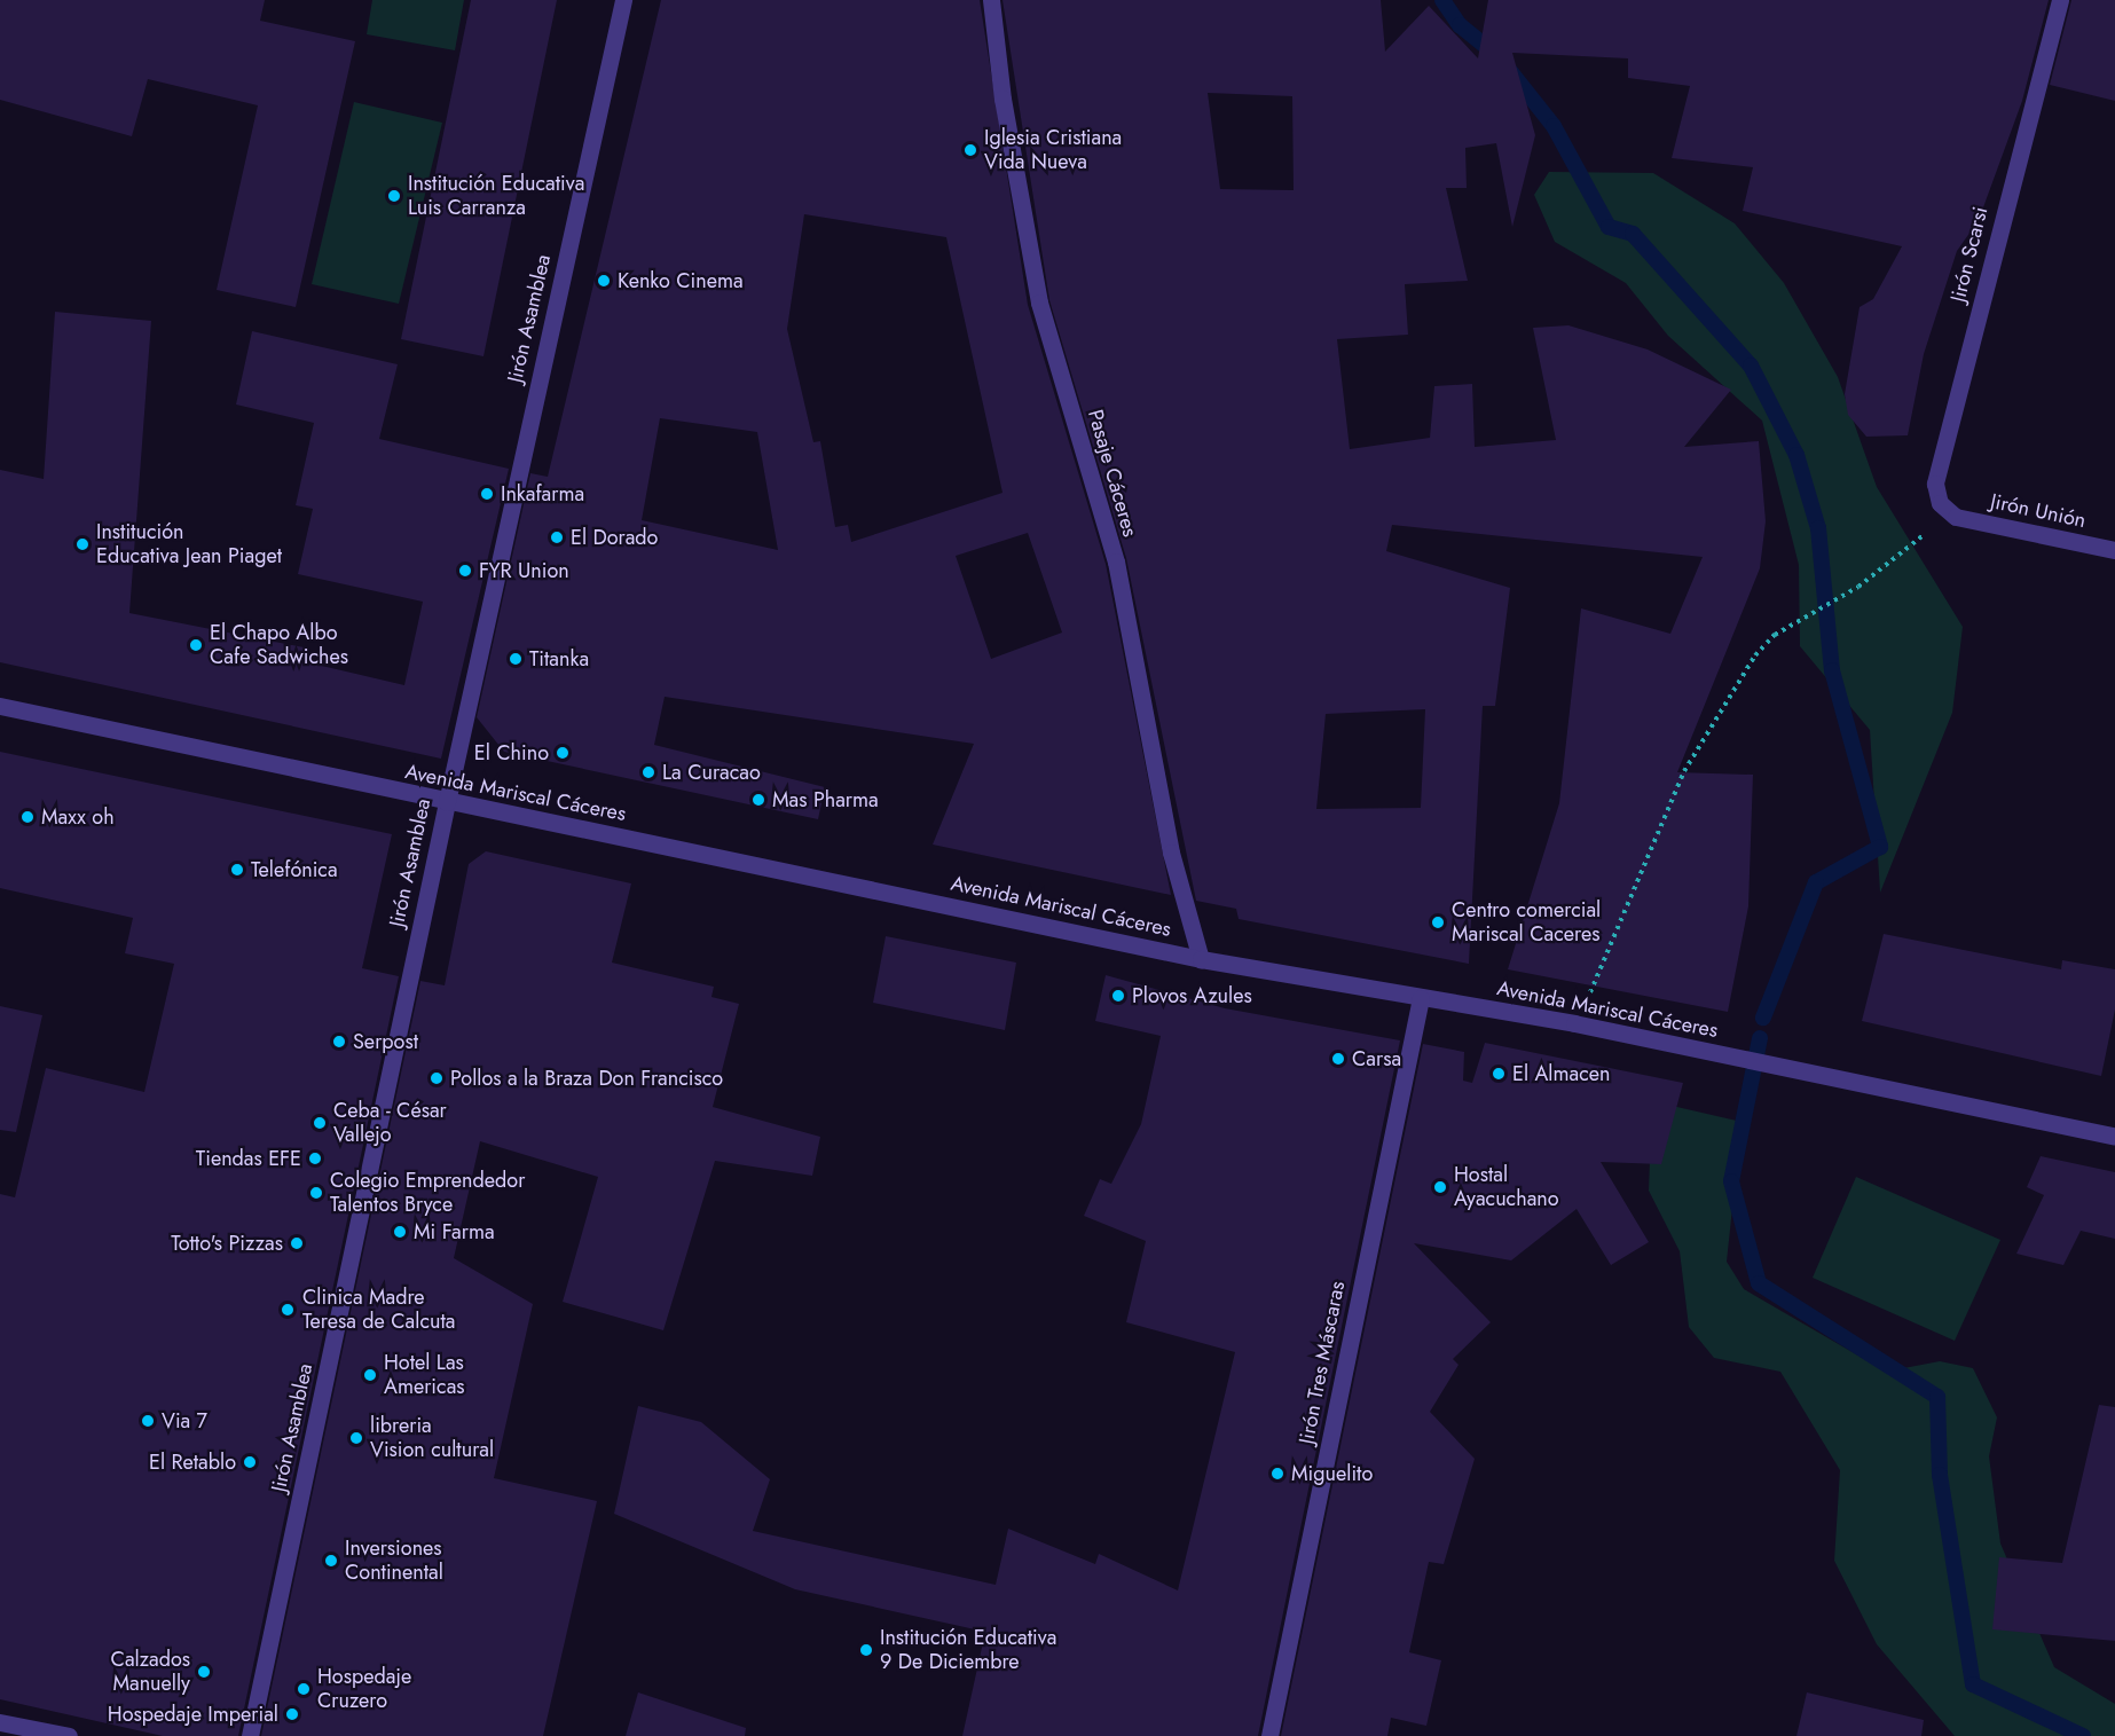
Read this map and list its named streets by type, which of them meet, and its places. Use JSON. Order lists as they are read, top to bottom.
{
  "streets": {
    "street": [
      "Jirón Scarsi",
      "Jirón Asamblea",
      "Pasaje Cáceres",
      "Jirón Unión",
      "Avenida Mariscal Cáceres",
      "Jirón Tres Máscaras"
    ]
  },
  "crossings": [
    ["Jirón Scarsi", "Jirón Unión"],
    ["Jirón Asamblea", "Avenida Mariscal Cáceres"],
    ["Pasaje Cáceres", "Avenida Mariscal Cáceres"],
    ["Avenida Mariscal Cáceres", "Jirón Tres Máscaras"]
  ],
  "places": [
    "Iglesia Cristiana Vida Nueva",
    "Institución Educativa Luis Carranza",
    "Kenko Cinema",
    "Inkafarma",
    "El Dorado",
    "Institución Educativa Jean Piaget",
    "FYR Union",
    "El Chapo Albo Cafe Sadwiches",
    "Titanka",
    "El Chino",
    "La Curacao",
    "Mas Pharma",
    "Maxx oh",
    "Telefónica",
    "Centro comercial Mariscal Caceres",
    "Plovos Azules",
    "Serpost",
    "Carsa",
    "El Almacen",
    "Pollos a la Braza Don Francisco",
    "Ceba - César Vallejo",
    "Tiendas EFE",
    "Hostal Ayacuchano",
    "Colegio Emprendedor Talentos Bryce",
    "Mi Farma",
    "Totto's Pizzas",
    "Clinica Madre Teresa de Calcuta",
    "Hotel Las Americas",
    "Via 7",
    "libreria Vision cultural",
    "El Retablo",
    "Miguelito",
    "Inversiones Continental",
    "Institución Educativa 9 De Diciembre",
    "Calzados Manuelly",
    "Hospedaje Cruzero",
    "Hospedaje Imperial"
  ]
}
